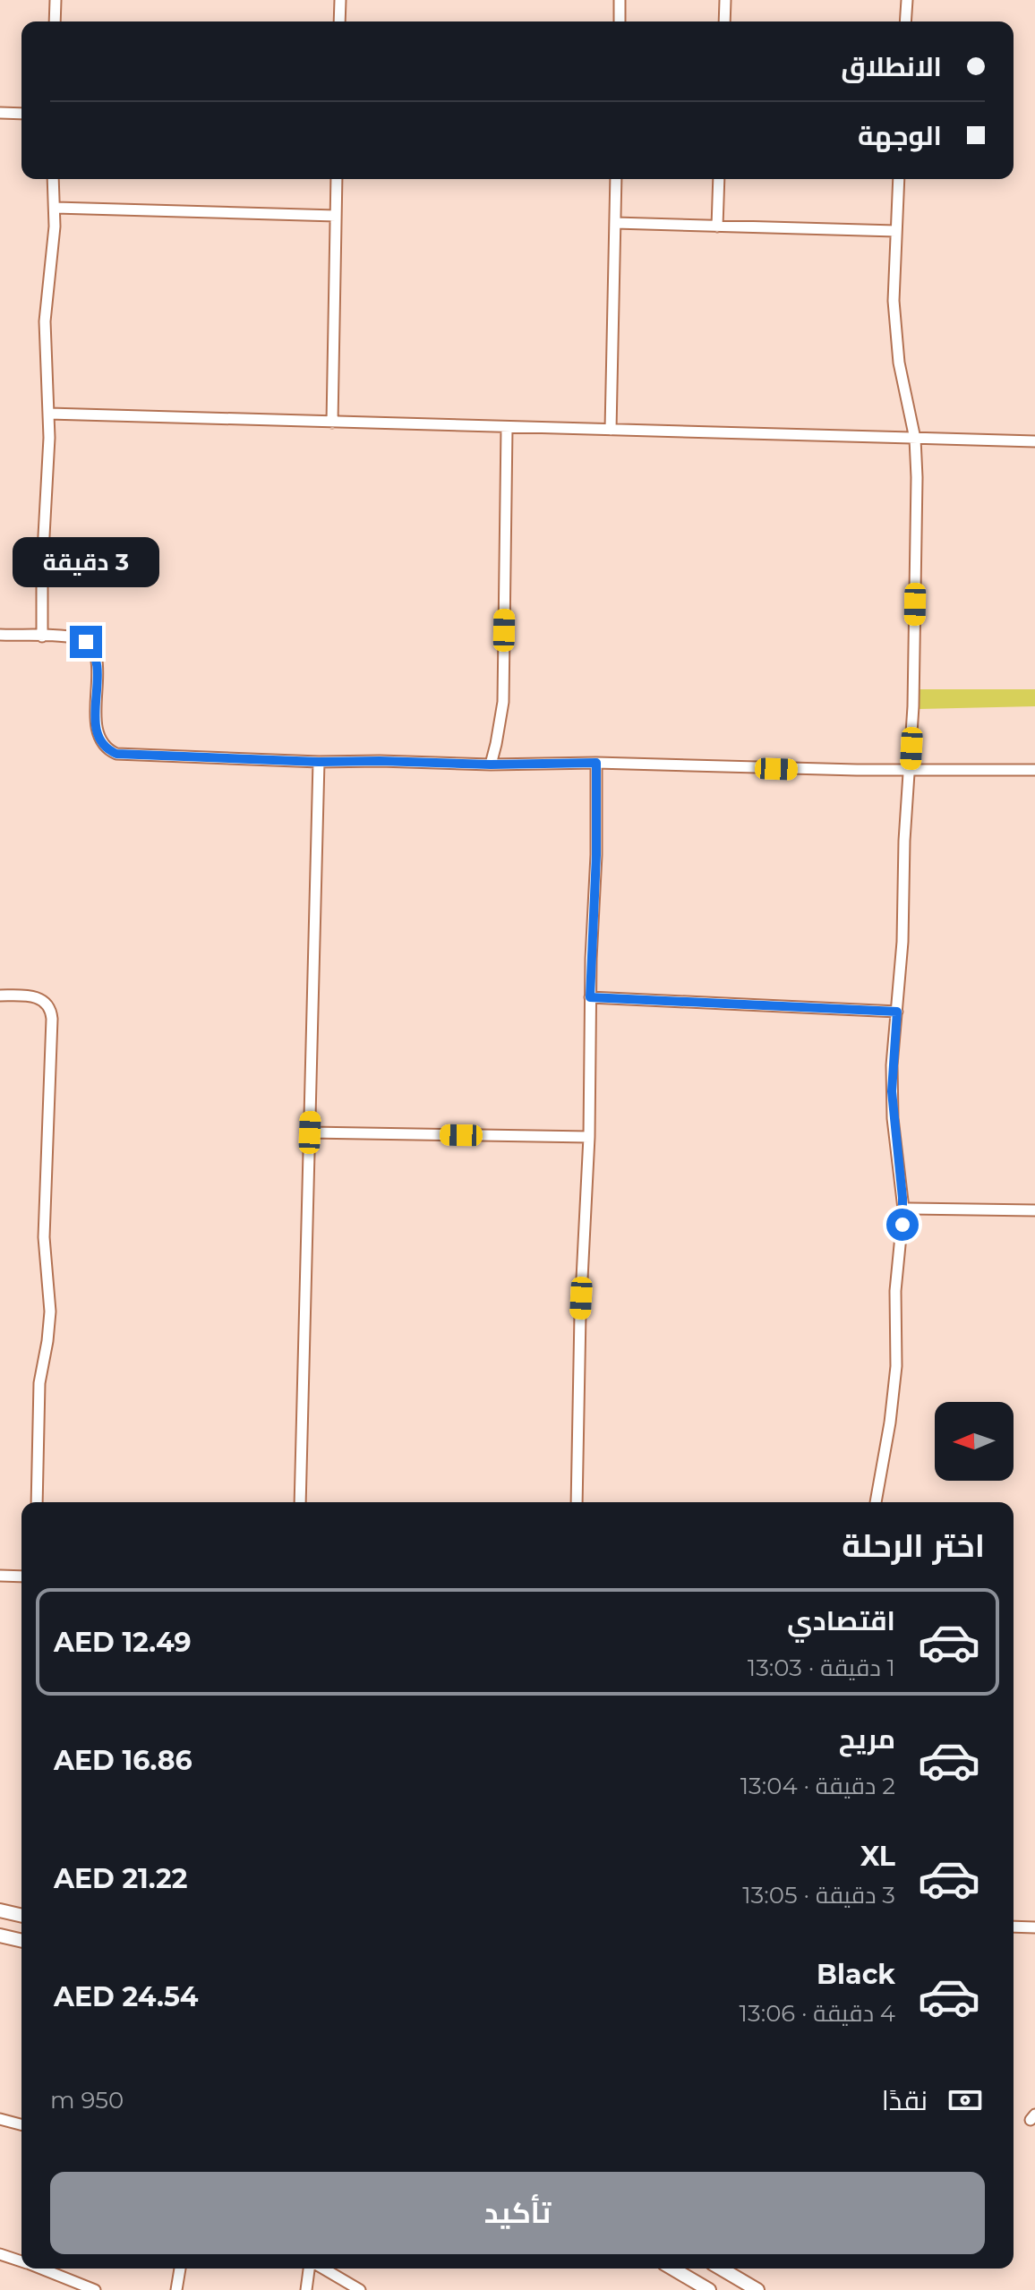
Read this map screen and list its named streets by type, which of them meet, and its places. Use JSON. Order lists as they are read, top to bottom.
{
  "north": "left",
  "page": {
    "banner": ["الانطلاق", "الوجهة"],
    "bubble": "3 دقيقة",
    "heading": "اختر الرحلة",
    "list": [
      {
        "name": "اقتصادي",
        "note": "1 دقيقة · 13:03",
        "value": "AED 12.49"
      },
      {
        "name": "مريح",
        "note": "2 دقيقة · 13:04",
        "value": "AED 16.86"
      },
      {
        "name": "XL",
        "note": "3 دقيقة · 13:05",
        "value": "AED 21.22"
      },
      {
        "name": "Black",
        "note": "4 دقيقة · 13:06",
        "value": "AED 24.54"
      }
    ],
    "pay": ["نقدًا", "950 m"],
    "buttons": "تأكيد"
  }
}
